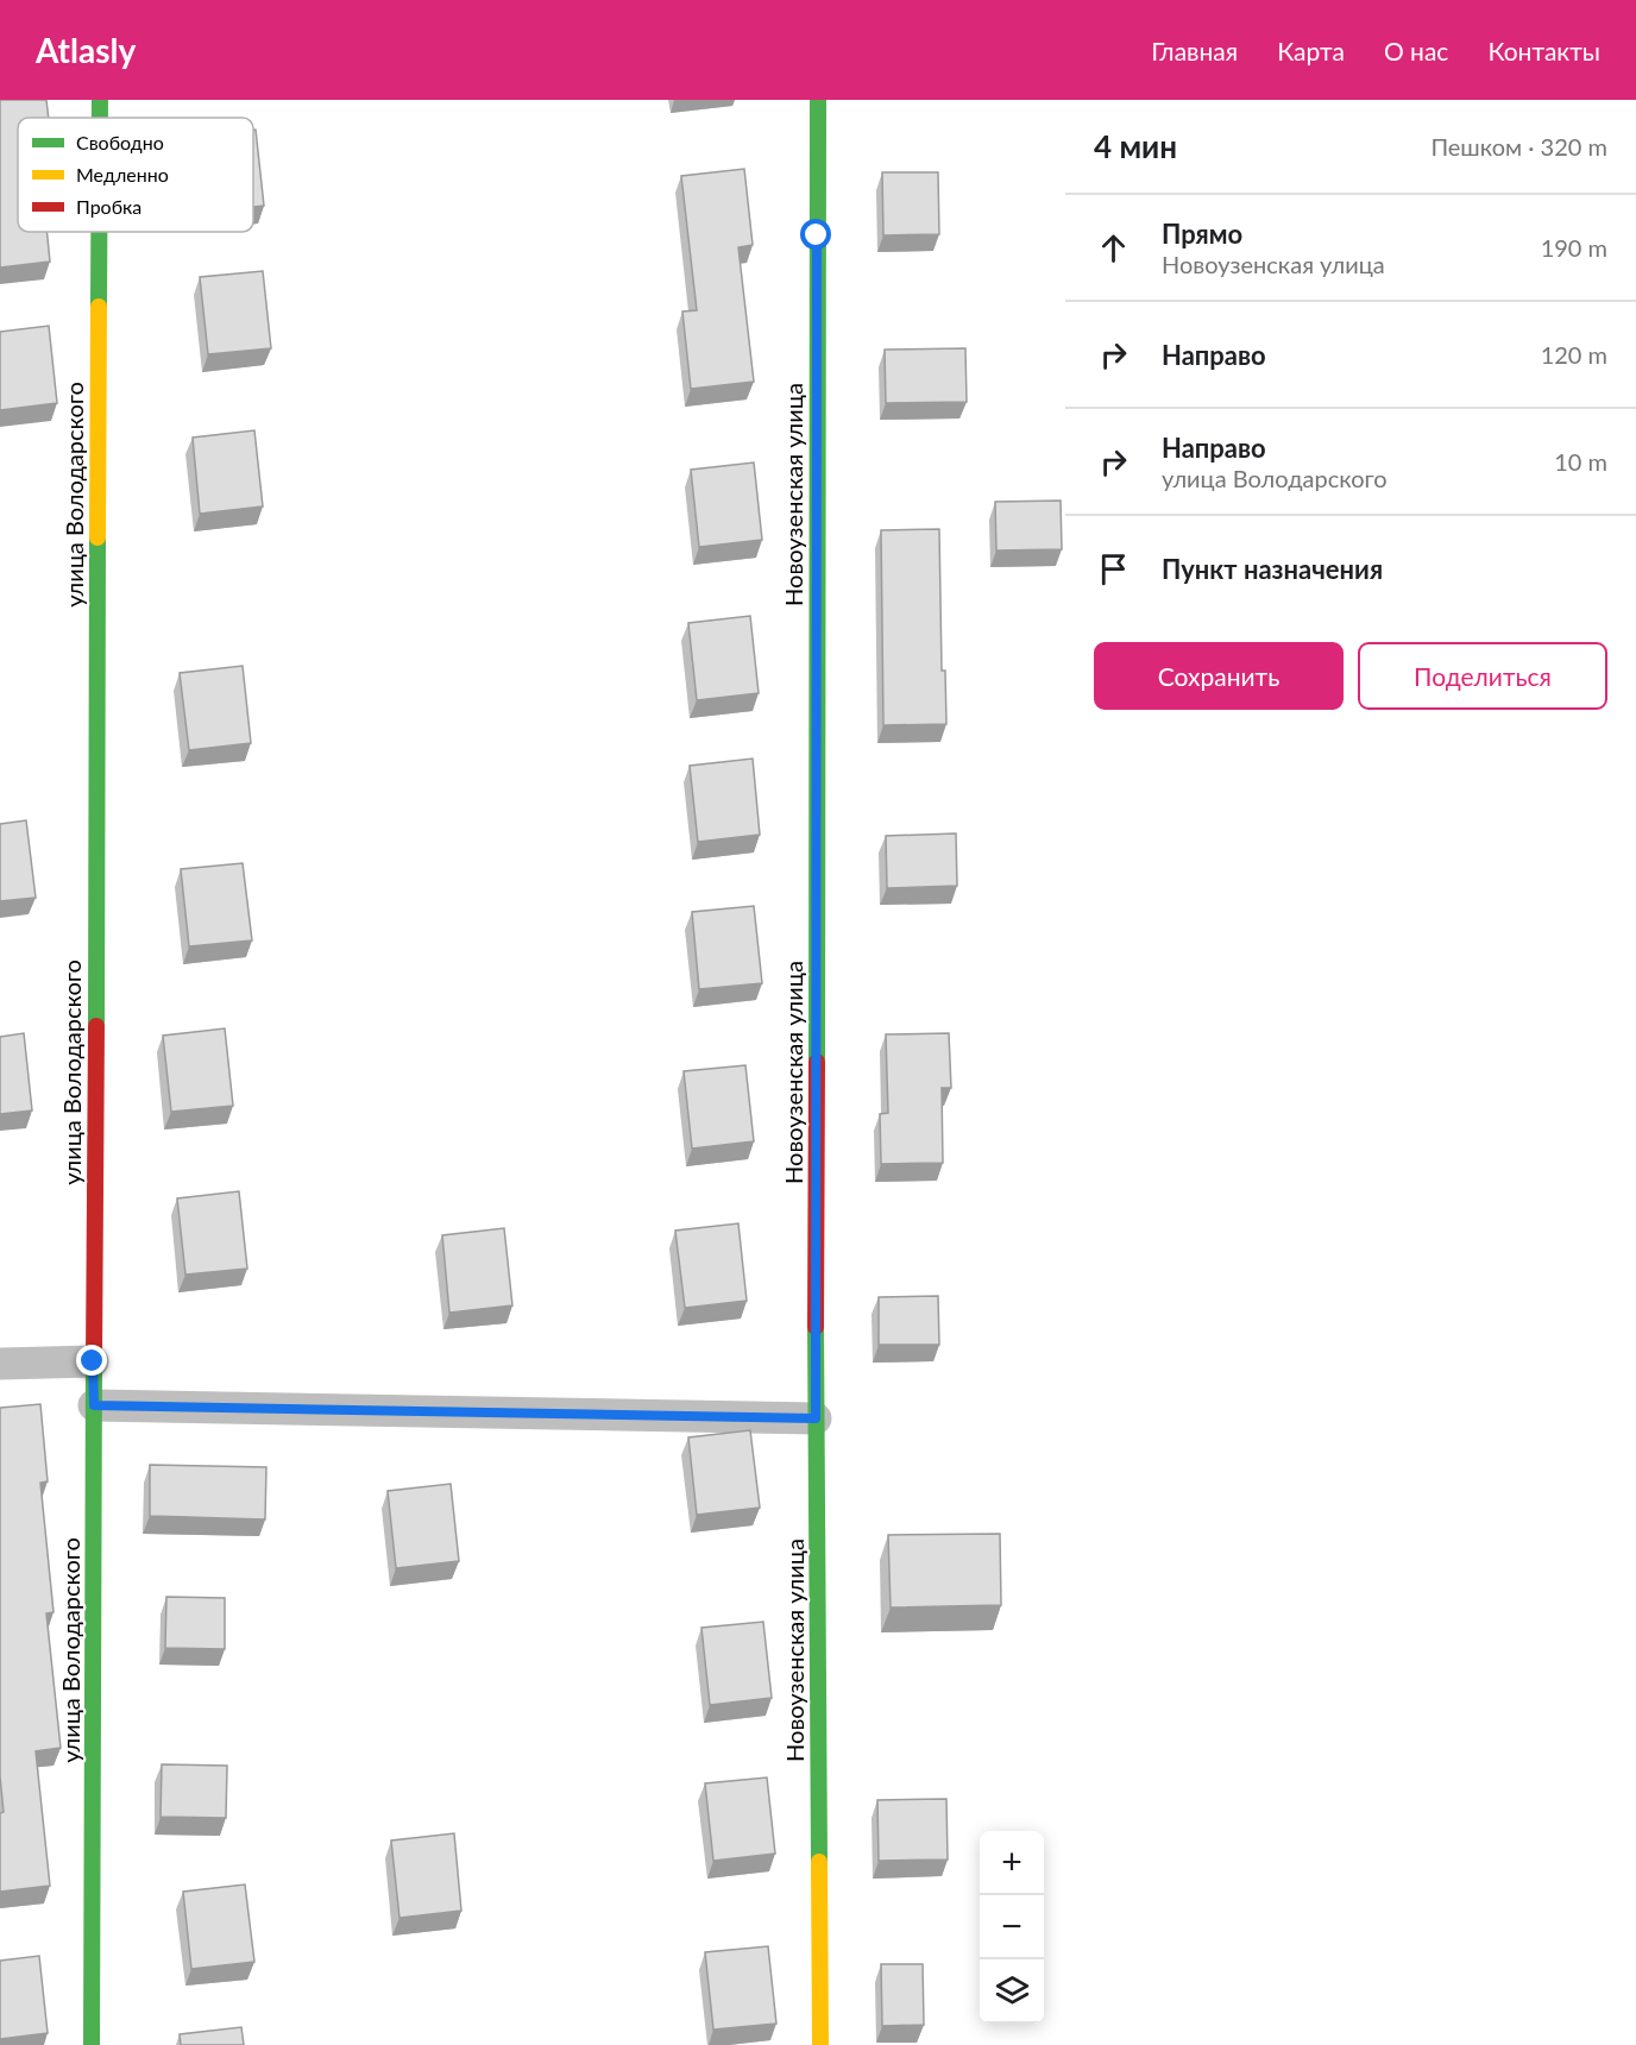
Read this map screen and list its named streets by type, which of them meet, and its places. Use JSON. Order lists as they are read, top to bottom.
{
  "streets": {
    "street": ["улица Володарского", "Новоузенская улица"]
  },
  "legend": ["Свободно", "Медленно", "Пробка"],
  "page": {
    "header": "Atlasly",
    "nav": [
      "Главная",
      "Карта",
      "О нас",
      "Контакты"
    ],
    "heading": ["4 мин", "Пешком · 320 m"],
    "list": [
      ["Прямо", "Новоузенская улица", "190 m"],
      ["Направо", "120 m"],
      ["Направо", "улица Володарского", "10 m"],
      "Пункт назначения"
    ],
    "buttons": ["Сохранить", "Поделиться"],
    "map_buttons": ["+", "−"]
  }
}
